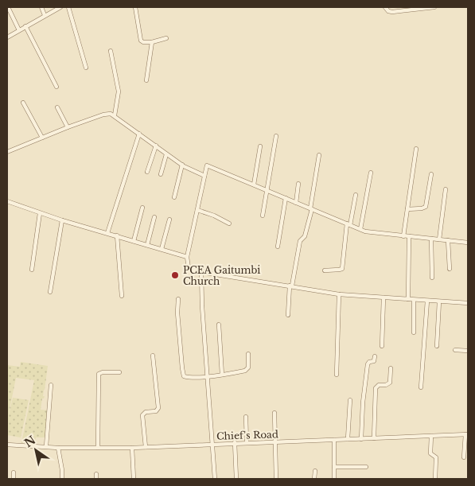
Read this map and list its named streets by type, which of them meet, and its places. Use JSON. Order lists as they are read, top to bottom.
{
  "streets": {
    "street": ["Chief's Road"]
  },
  "places": ["PCEA Gaitumbi Church"],
  "north": "top left"
}
